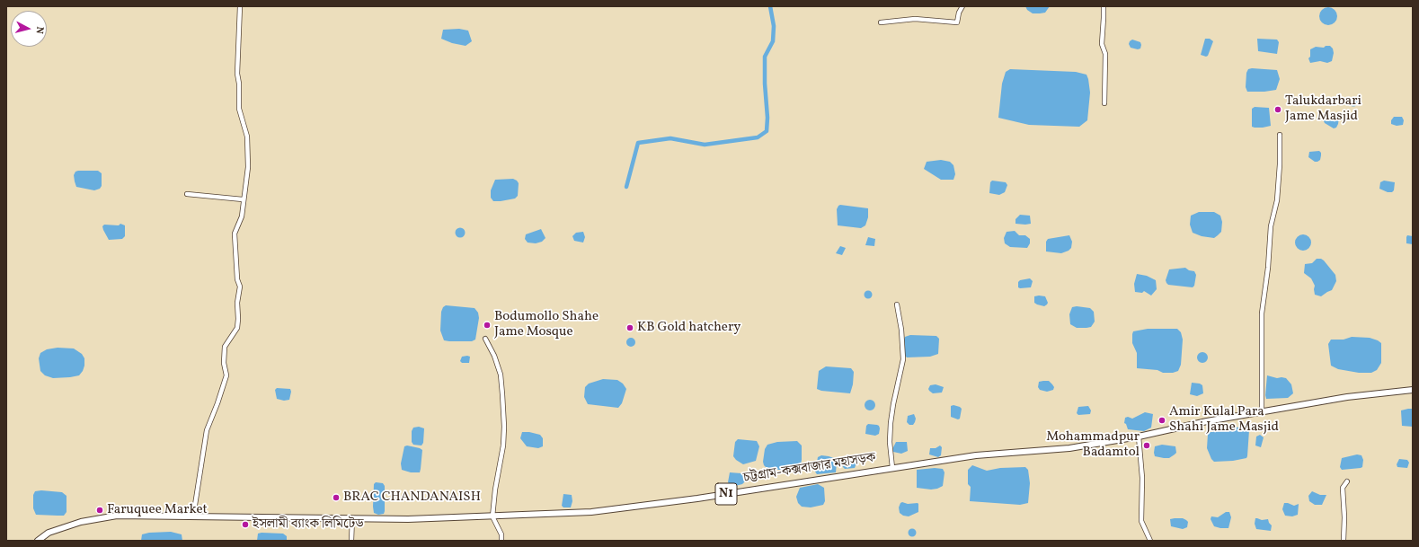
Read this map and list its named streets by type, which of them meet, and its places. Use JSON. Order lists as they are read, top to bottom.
{
  "streets": {
    "highway": ["চট্টগ্রাম-কক্সবাজার মহাসড়ক", "N1"]
  },
  "places": [
    "Talukdarbari Jame Masjid",
    "Bodumollo Shahe Jame Mosque",
    "KB Gold hatchery",
    "Amir Kulal Para Shahi Jame Masjid",
    "Mohammadpur Badamtol",
    "BRAC CHANDANAISH",
    "Faruquee Market",
    "ইসলামী ব্যাংক লিমিটেড"
  ],
  "north": "right"
}
